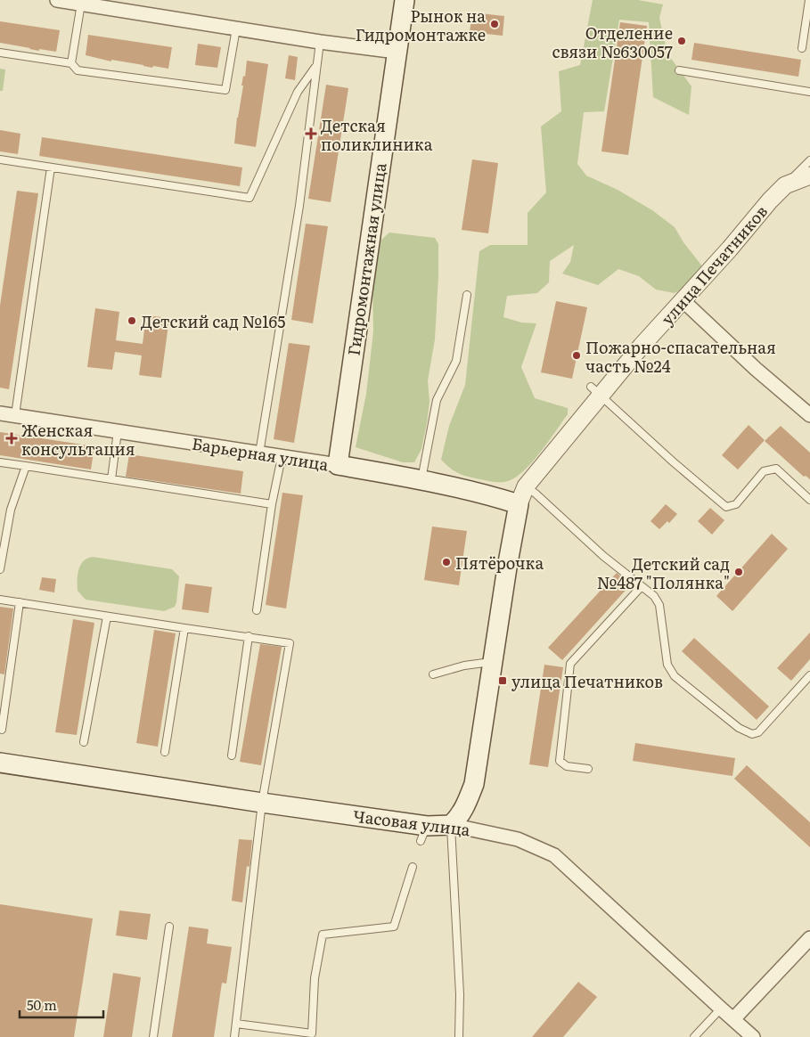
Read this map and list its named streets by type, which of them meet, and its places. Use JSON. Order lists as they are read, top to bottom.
{
  "streets": {
    "main road": [
      "Гидромонтажная улица",
      "улица Печатников",
      "Барьерная улица",
      "Часовая улица"
    ]
  },
  "crossings": [
    ["Гидромонтажная улица", "Барьерная улица"],
    ["улица Печатников", "Барьерная улица"],
    ["улица Печатников", "Часовая улица"]
  ],
  "places": {
    "other": [
      "Рынок на Гидромонтажке",
      "Отделение связи №630057",
      "Детский сад №165",
      "Пожарно-спасательная часть №24",
      "Пятёрочка",
      "Детский сад №487 \"Полянка\""
    ],
    "health": ["Детская поликлиника", "Женская консультация"],
    "transit": ["улица Печатников"]
  },
  "scale_bar": "50 m"
}
